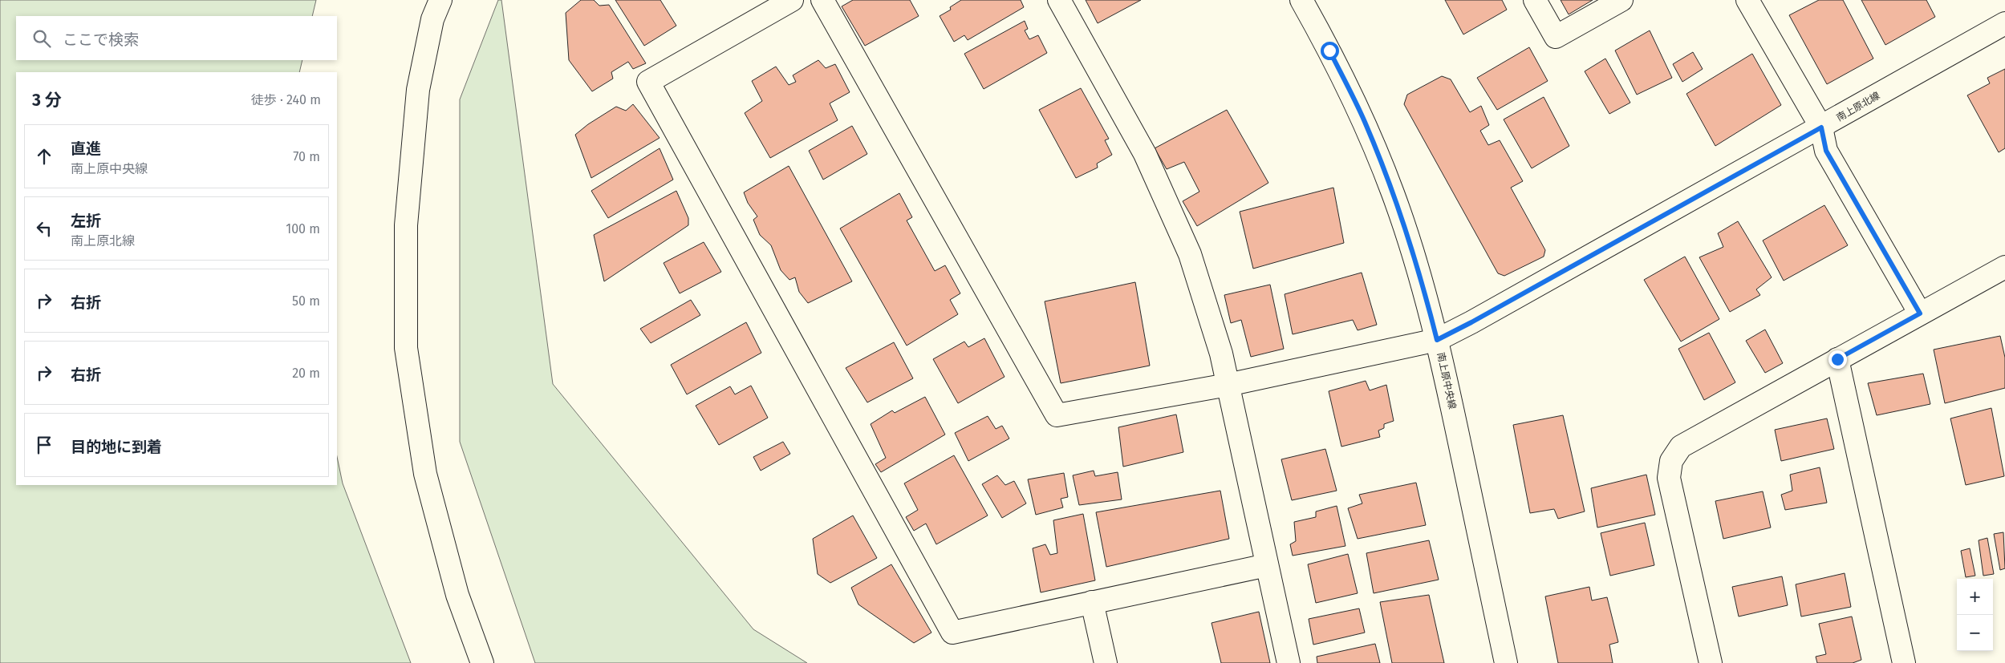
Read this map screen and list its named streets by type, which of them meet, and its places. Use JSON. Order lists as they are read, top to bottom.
{
  "streets": {
    "street": ["南上原北線", "南上原中央線"]
  },
  "crossings": [
    ["南上原北線", "南上原中央線"]
  ],
  "page": {
    "search": "ここで検索",
    "heading": ["3 分", "徒歩 · 240 m"],
    "list": [
      ["直進", "南上原中央線", "70 m"],
      ["左折", "南上原北線", "100 m"],
      ["右折", "50 m"],
      ["右折", "20 m"],
      "目的地に到着"
    ],
    "map_buttons": ["+", "−"]
  }
}
